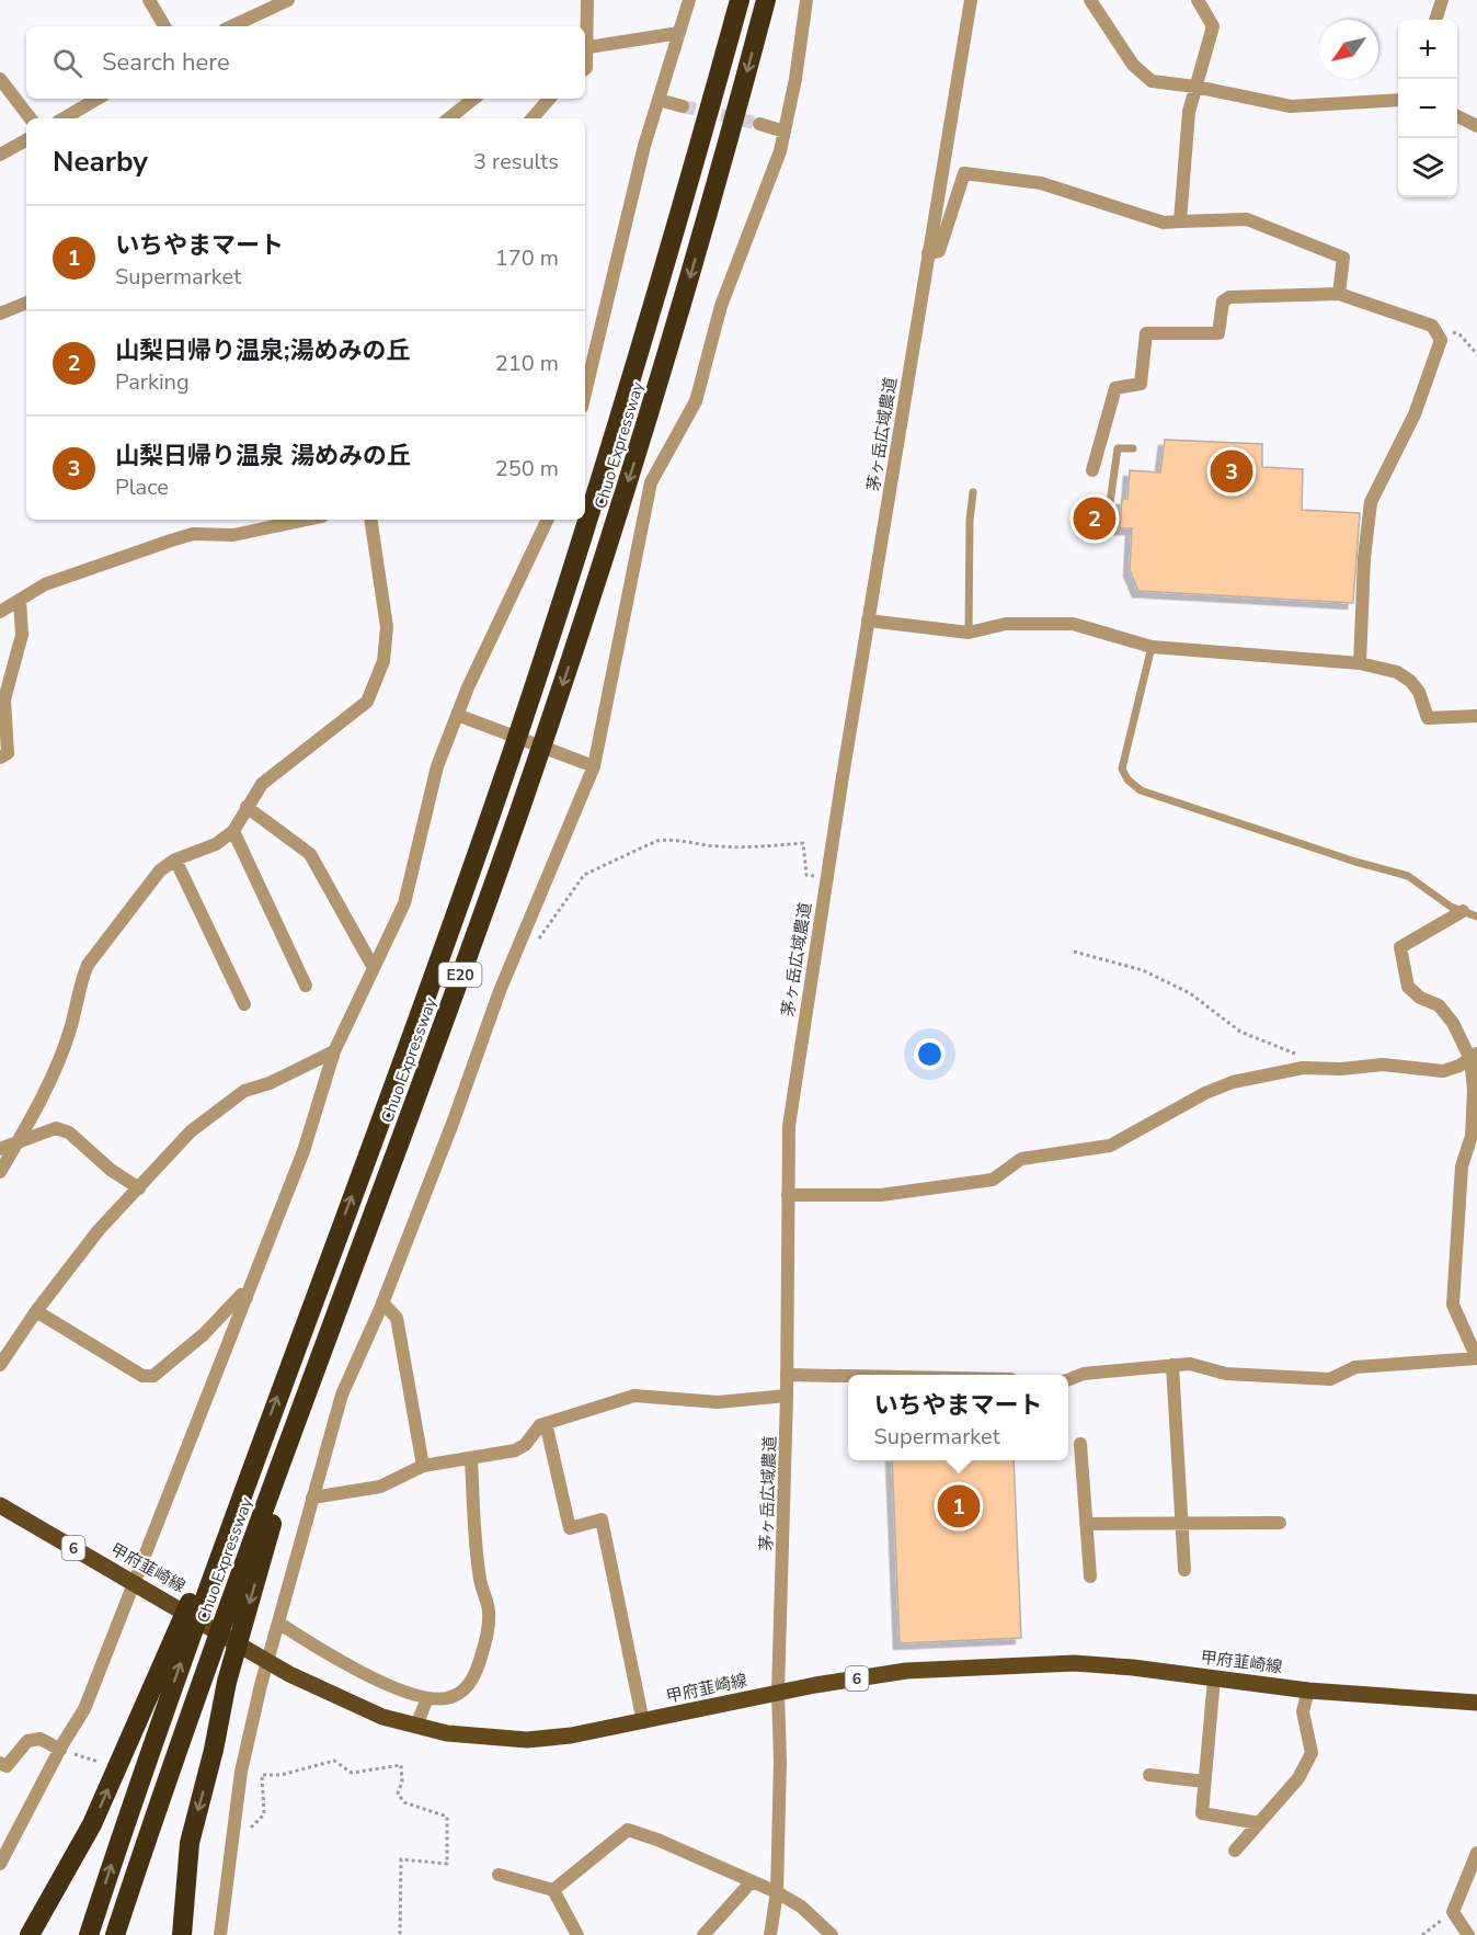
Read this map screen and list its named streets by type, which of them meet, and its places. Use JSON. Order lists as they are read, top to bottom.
{
  "streets": {
    "highway": ["Chuo Expressway", "E20"],
    "main road": ["6", "甲府韮崎線"],
    "street": ["茅ヶ岳広域農道"]
  },
  "crossings": [
    ["茅ヶ岳広域農道", "甲府韮崎線"]
  ],
  "north": "bottom left",
  "page": {
    "map_buttons": ["+", "−"],
    "search": "Search here",
    "heading": ["Nearby", "3 results"],
    "list": [
      {
        "mark": "1",
        "name": "いちやまマート",
        "note": "Supermarket",
        "value": "170 m"
      },
      {
        "mark": "2",
        "name": "山梨日帰り温泉;湯めみの丘",
        "note": "Parking",
        "value": "210 m"
      },
      {
        "mark": "3",
        "name": "山梨日帰り温泉 湯めみの丘",
        "note": "Place",
        "value": "250 m"
      }
    ],
    "pins": ["3", "2", "1"],
    "popup": ["いちやまマート", "Supermarket"]
  }
}
